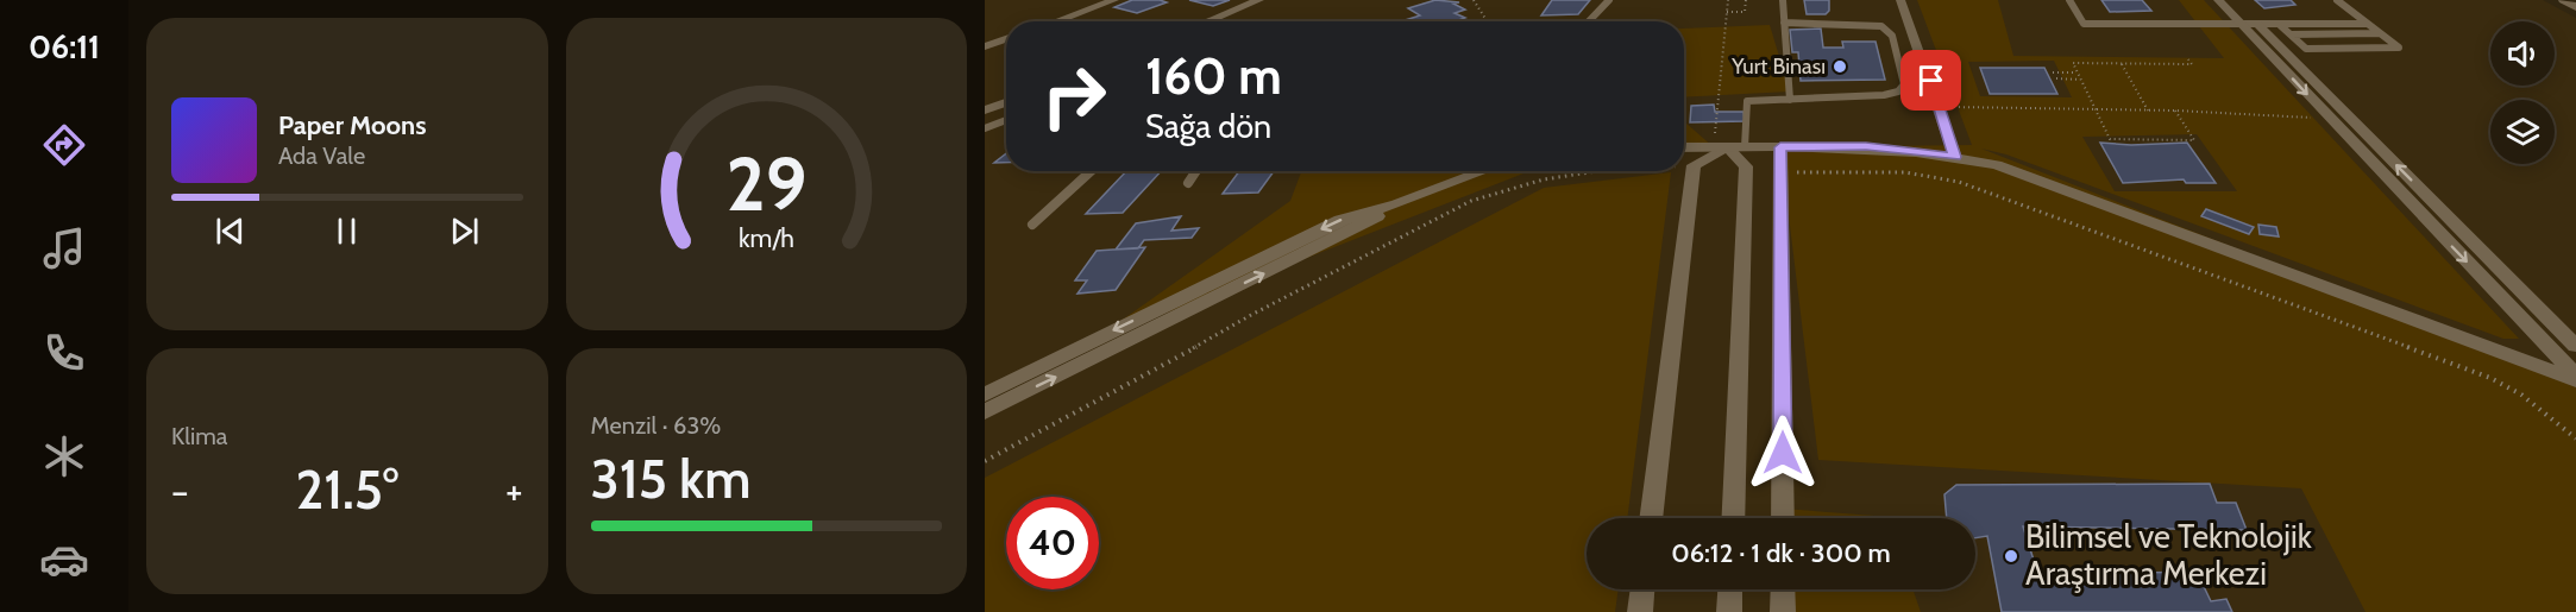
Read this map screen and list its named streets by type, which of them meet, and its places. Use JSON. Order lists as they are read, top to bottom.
{
  "places": ["Yurt Binası", "Bilimsel ve Teknolojik Araştırma Merkezi"],
  "page": {
    "tabs": "06:11",
    "turn": ["160 m", "Sağa dön"],
    "song": ["Paper Moons", "Ada Vale"],
    "tile": [
      "Klima",
      ["Menzil · 63%", "315 km"]
    ],
    "heat": ["−", "21.5°", "+"],
    "limit": "40",
    "trip": "06:12 · 1 dk · 300 m",
    "gauge": ["29", "km/h"]
  }
}
